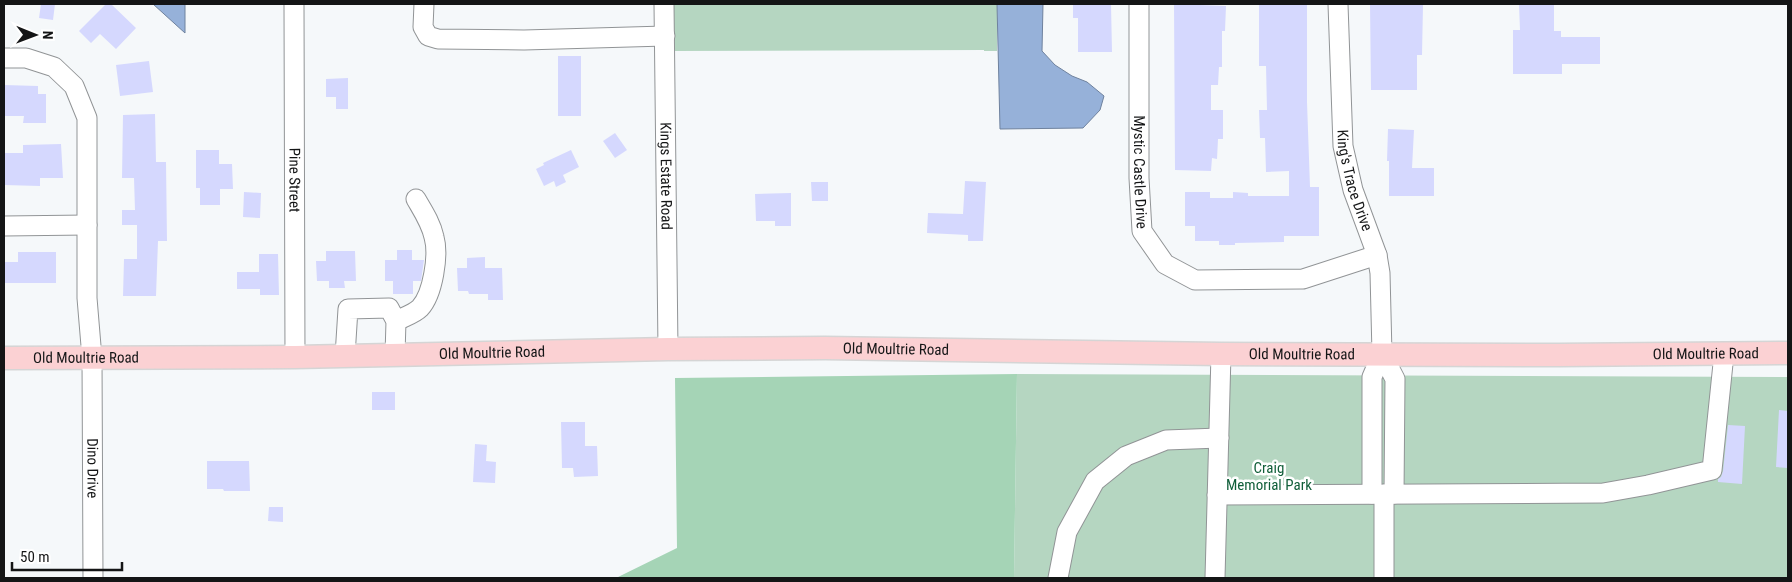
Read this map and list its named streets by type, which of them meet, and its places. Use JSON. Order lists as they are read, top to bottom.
{
  "streets": {
    "main road": ["Old Moultrie Road"],
    "street": [
      "Mystic Castle Drive",
      "Kings Estate Road",
      "King's Trace Drive",
      "Pine Street",
      "Dino Drive"
    ]
  },
  "crossings": [
    ["Mystic Castle Drive", "King's Trace Drive"],
    ["Kings Estate Road", "Old Moultrie Road"],
    ["King's Trace Drive", "Old Moultrie Road"],
    ["Pine Street", "Old Moultrie Road"],
    ["Old Moultrie Road", "Dino Drive"]
  ],
  "parks": ["Craig Memorial Park"],
  "scale_bar": "50 m",
  "north": "right"
}
